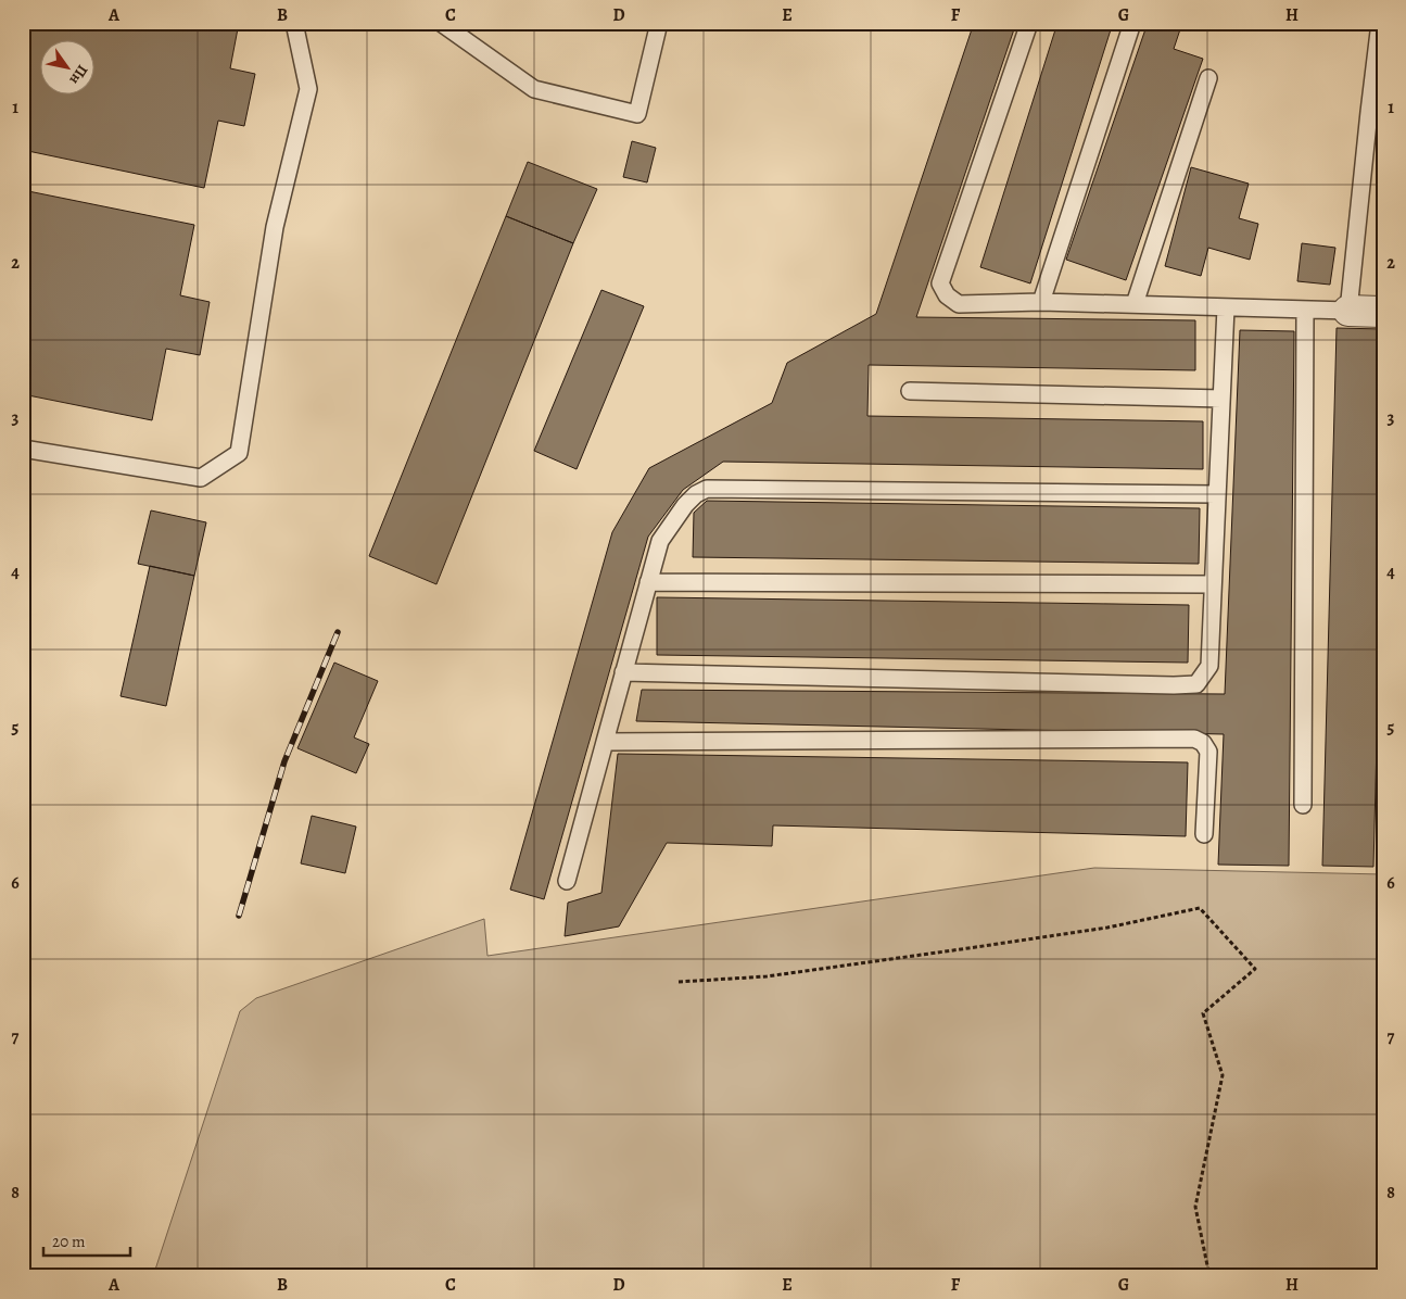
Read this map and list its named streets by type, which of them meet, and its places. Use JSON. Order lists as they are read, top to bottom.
{
  "scale_bar": "20 m",
  "north": "bottom right",
  "grid": {
    "columns": [
      "A",
      "B",
      "C",
      "D",
      "E",
      "F",
      "G",
      "H"
    ],
    "rows": [
      "1",
      "2",
      "3",
      "4",
      "5",
      "6",
      "7",
      "8"
    ]
  }
}
